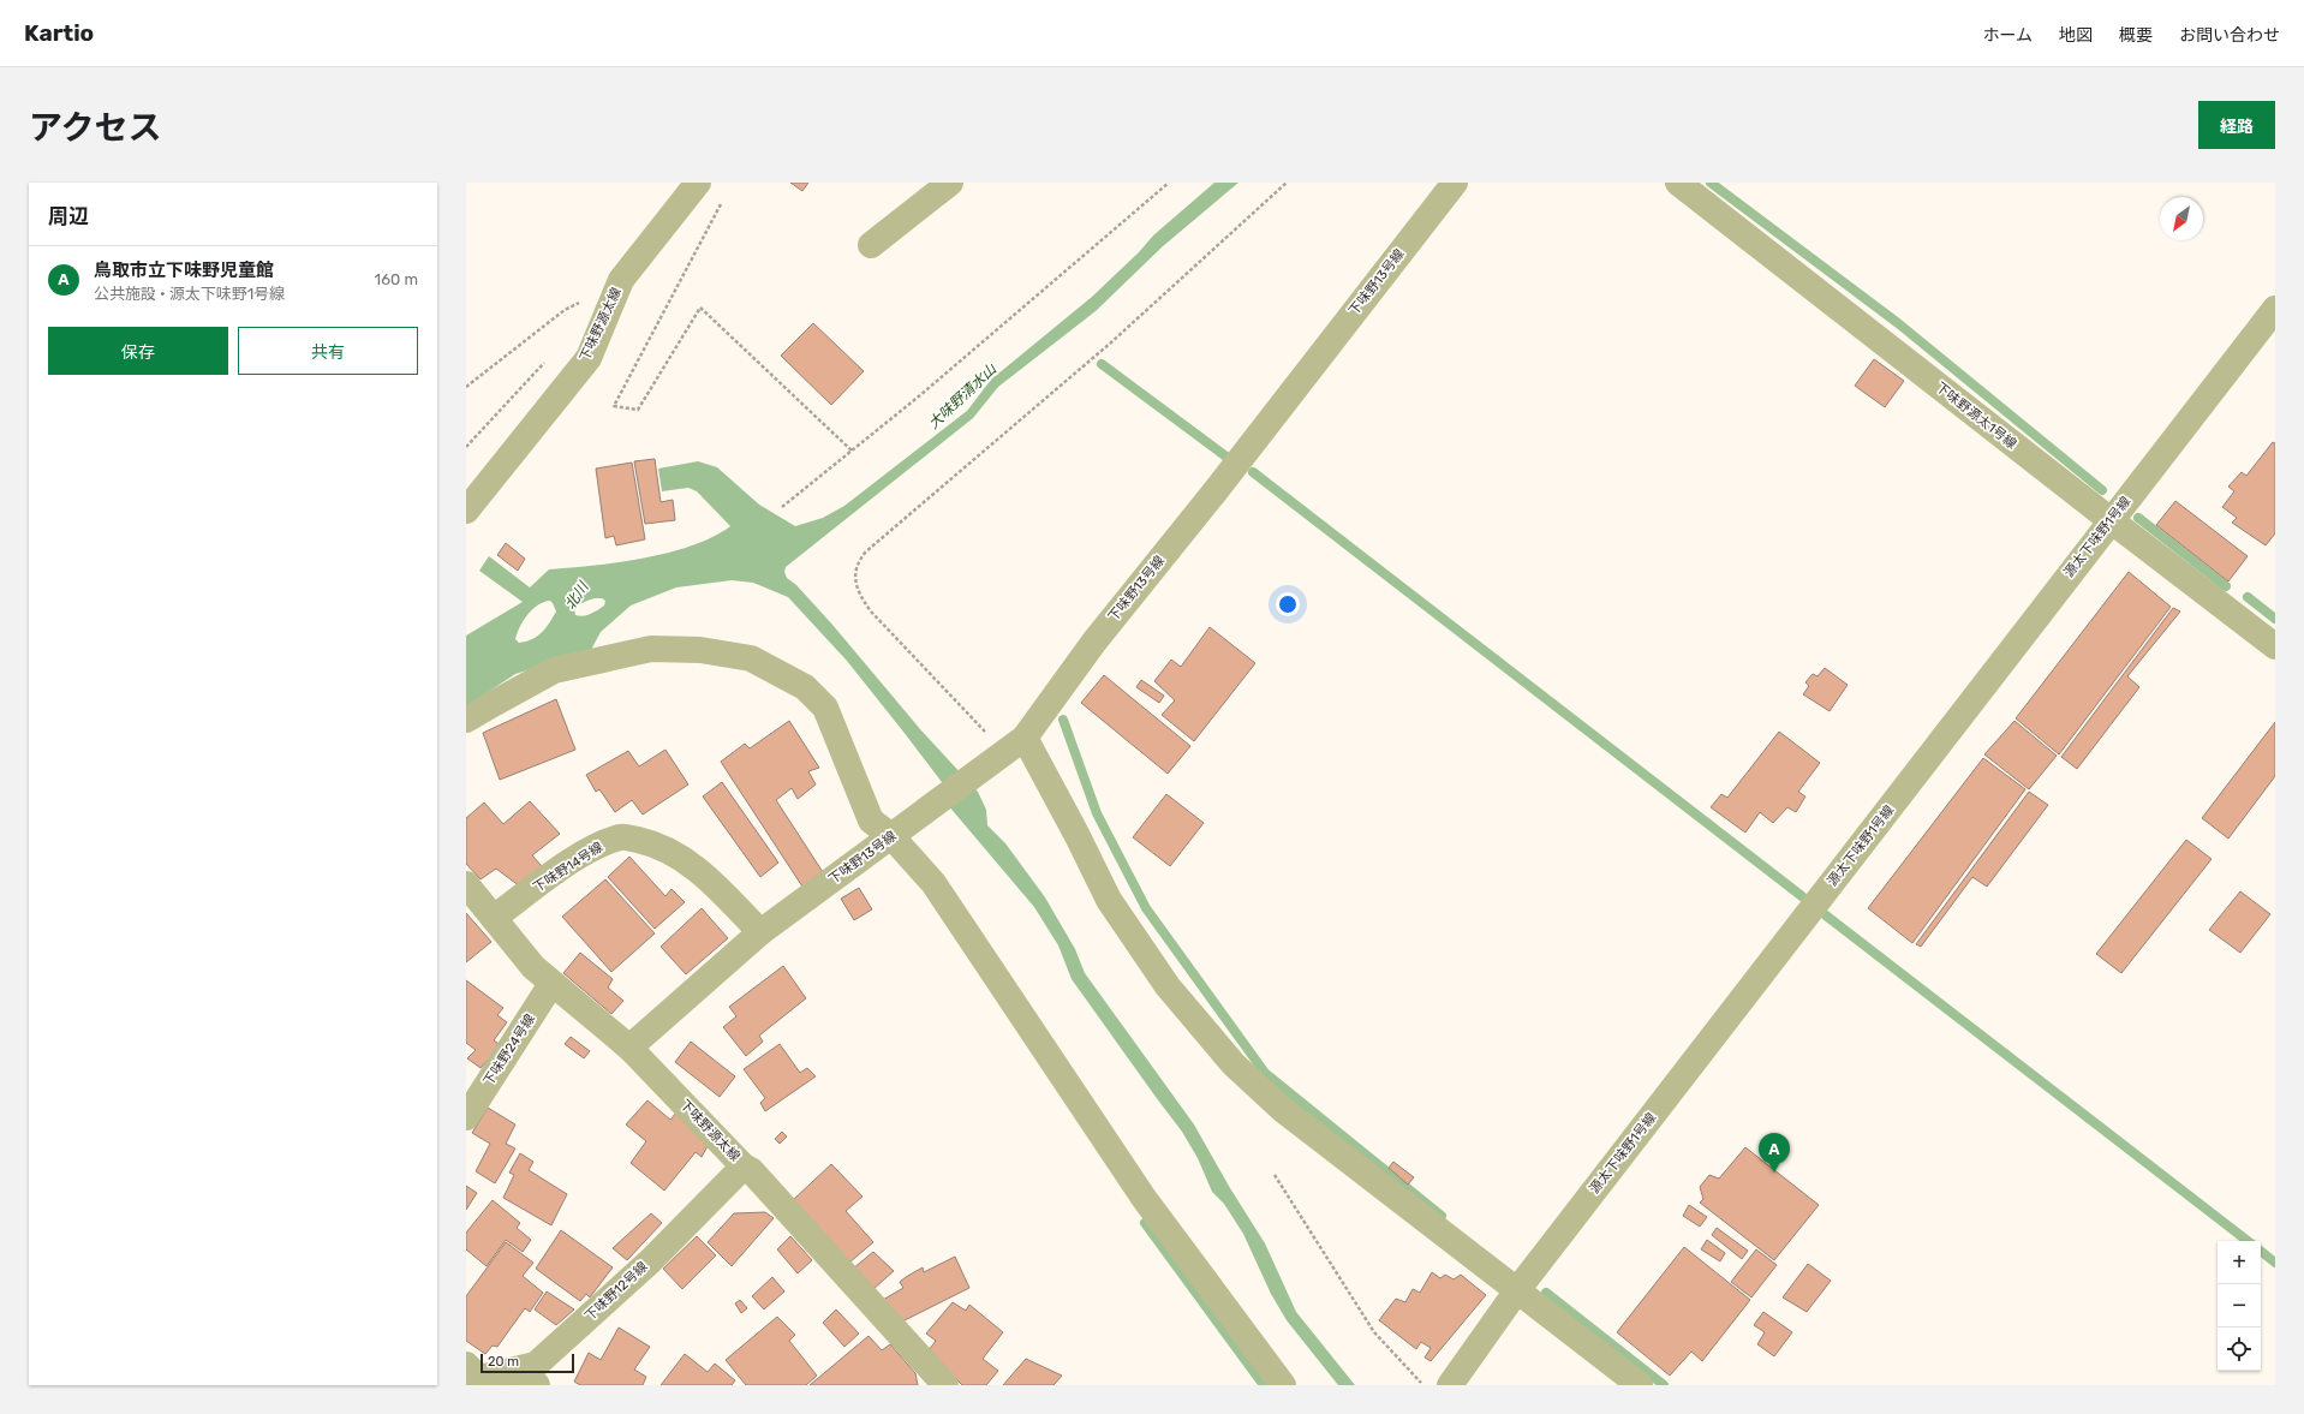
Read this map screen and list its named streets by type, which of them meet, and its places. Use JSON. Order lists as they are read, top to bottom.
{
  "streets": {
    "street": [
      "下味野13号線",
      "下味野源太線",
      "下味野源太1号線",
      "源太下味野1号線",
      "下味野14号線",
      "下味野24号線",
      "下味野12号線"
    ]
  },
  "crossings": [
    ["下味野13号線", "下味野源太線"],
    ["下味野13号線", "下味野14号線"],
    ["下味野源太線", "下味野14号線"],
    ["下味野源太線", "下味野24号線"],
    ["下味野源太線", "下味野12号線"],
    ["下味野源太1号線", "源太下味野1号線"]
  ],
  "water": ["大味野清水山", "北川"],
  "scale_bar": "20 m",
  "north": "bottom left",
  "page": {
    "header": "Kartio",
    "nav": [
      "ホーム",
      "地図",
      "概要",
      "お問い合わせ"
    ],
    "title": "アクセス",
    "buttons": [
      "経路",
      ["保存", "共有"]
    ],
    "heading": "周辺",
    "list": [
      {
        "mark": "A",
        "name": "鳥取市立下味野児童館",
        "note": "公共施設 · 源太下味野1号線",
        "value": "160 m"
      }
    ],
    "pins": "A",
    "map_buttons": ["+", "−"],
    "scale": "20 m"
  }
}
